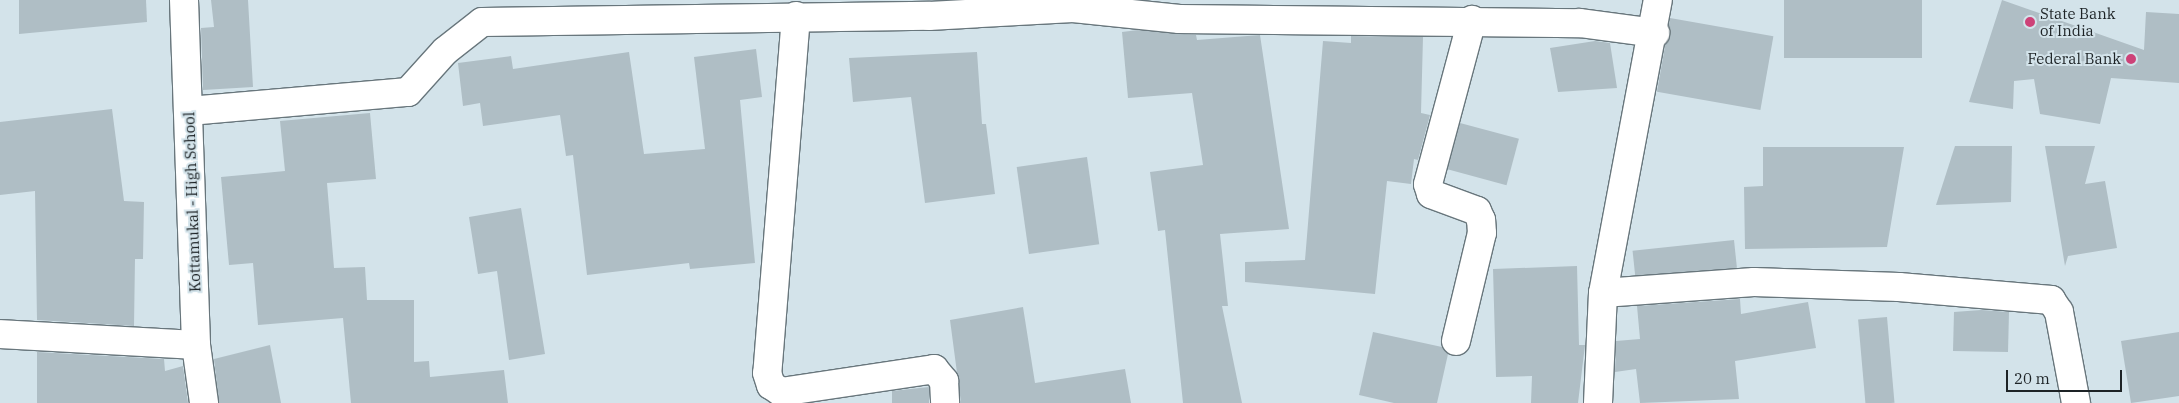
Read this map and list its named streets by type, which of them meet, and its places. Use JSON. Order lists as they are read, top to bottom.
{
  "streets": {
    "street": ["Kottamukal - High School"]
  },
  "places": ["State Bank of India", "Federal Bank"],
  "scale_bar": "20 m"
}
